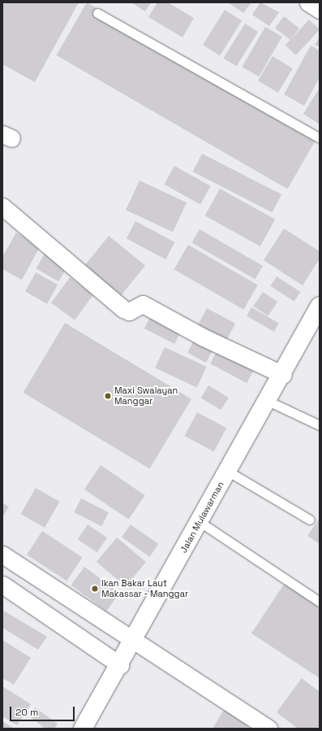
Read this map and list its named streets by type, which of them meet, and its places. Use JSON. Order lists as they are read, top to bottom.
{
  "streets": {
    "main road": ["Jalan Mulawarman"]
  },
  "places": ["Maxi Swalayan Manggar", "Ikan Bakar Laut Makassar - Manggar"],
  "scale_bar": "20 m"
}
